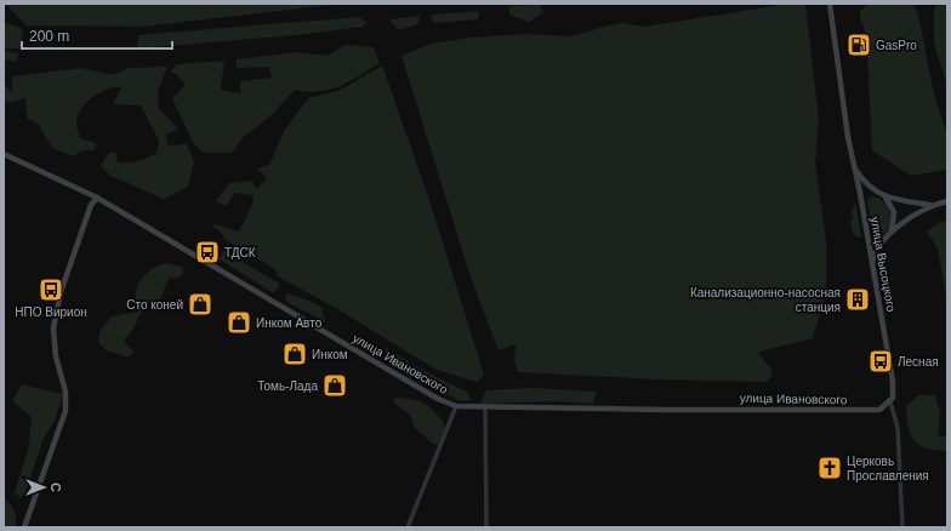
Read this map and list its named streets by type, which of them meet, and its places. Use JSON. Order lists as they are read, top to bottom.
{
  "streets": {
    "main road": ["улица Высоцкого", "улица Ивановского"]
  },
  "crossings": [
    ["улица Высоцкого", "улица Ивановского"]
  ],
  "places": {
    "fuel station": ["GasPro"],
    "bus stop": ["ТДСК", "НПО Вирион", "Лесная"],
    "building": ["Канализационно-насосная станция"],
    "shop": [
      "Сто коней",
      "Инком Авто",
      "Инком",
      "Томь-Лада"
    ],
    "church": ["Церковь Прославления"]
  },
  "scale_bar": "200 m",
  "north": "right"
}
